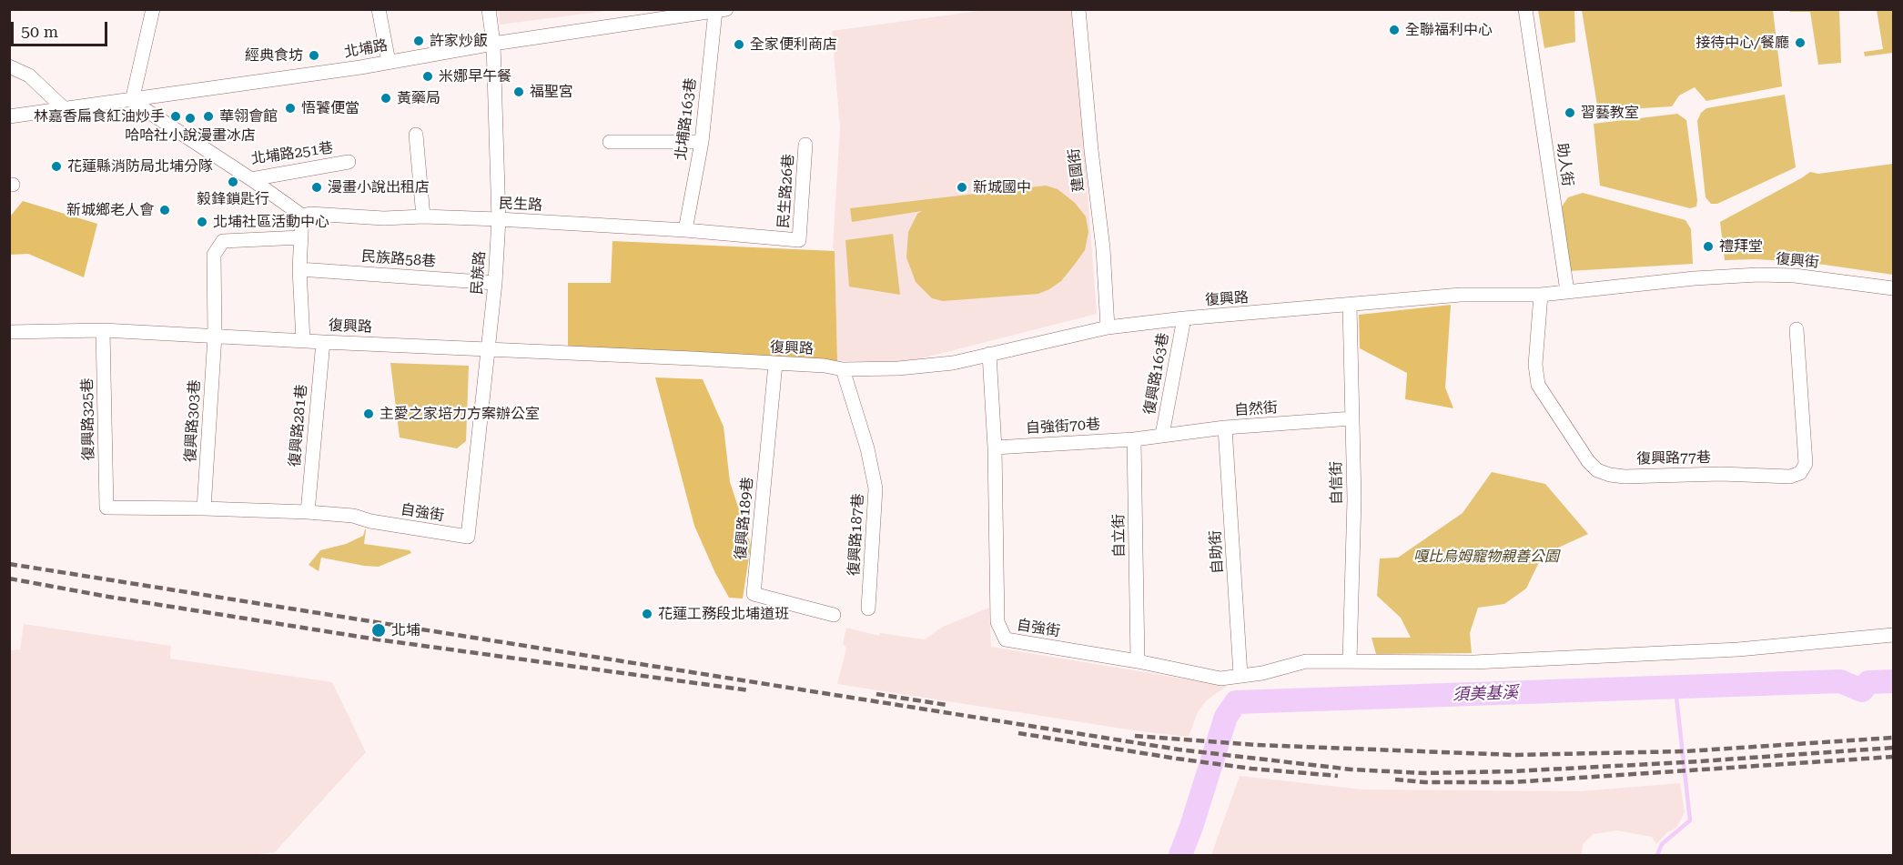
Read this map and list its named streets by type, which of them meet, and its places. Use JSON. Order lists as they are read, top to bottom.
{
  "streets": {
    "street": [
      "北埔路",
      "北埔路163巷",
      "北埔路251巷",
      "助人街",
      "建國街",
      "民生路26巷",
      "民生路",
      "民族路58巷",
      "復興街",
      "民族路",
      "復興路",
      "復興路163巷",
      "自然街",
      "復興路325巷",
      "復興路303巷",
      "復興路281巷",
      "自強街70巷",
      "復興路77巷",
      "自信街",
      "自強街",
      "復興路189巷",
      "復興路187巷",
      "自立街",
      "自助街"
    ]
  },
  "crossings": [
    ["北埔路", "北埔路163巷"],
    ["北埔路", "北埔路251巷"],
    ["北埔路", "民族路"],
    ["北埔路163巷", "民生路"],
    ["助人街", "復興街"],
    ["助人街", "復興路"],
    ["建國街", "復興路"],
    ["民生路26巷", "民生路"],
    ["民生路", "民族路"],
    ["民族路58巷", "民族路"],
    ["復興街", "復興路"],
    ["民族路", "復興路"],
    ["民族路", "自強街"],
    ["復興路", "復興路163巷"],
    ["復興路", "復興路325巷"],
    ["復興路", "復興路303巷"],
    ["復興路", "復興路281巷"],
    ["復興路", "復興路77巷"],
    ["復興路", "自信街"],
    ["復興路", "自強街"],
    ["復興路", "復興路189巷"],
    ["復興路", "復興路187巷"],
    ["復興路163巷", "自然街"],
    ["自然街", "自信街"],
    ["自然街", "自助街"],
    ["復興路325巷", "自強街"],
    ["復興路303巷", "自強街"],
    ["復興路281巷", "自強街"],
    ["自強街70巷", "自強街"],
    ["自強街70巷", "自立街"],
    ["自信街", "自強街"],
    ["自強街", "自立街"],
    ["自強街", "自助街"]
  ],
  "water": ["須美基溪"],
  "parks": ["嘎比烏姆寵物親善公園"],
  "places": [
    "全聯福利中心",
    "許家炒飯",
    "接待中心/餐廳",
    "全家便利商店",
    "經典食坊",
    "米娜早午餐",
    "福聖宮",
    "黃藥局",
    "悟饕便當",
    "習藝教室",
    "林嘉香扁食紅油炒手",
    "華翎會館",
    "哈哈社小說漫畫冰店",
    "花蓮縣消防局北埔分隊",
    "毅鋒鎖匙行",
    "漫畫小說出租店",
    "新城國中",
    "新城鄉老人會",
    "北埔社區活動中心",
    "禮拜堂",
    "主愛之家培力方案辦公室",
    "花蓮工務段北埔道班",
    "北埔"
  ],
  "scale_bar": "50 m"
}
